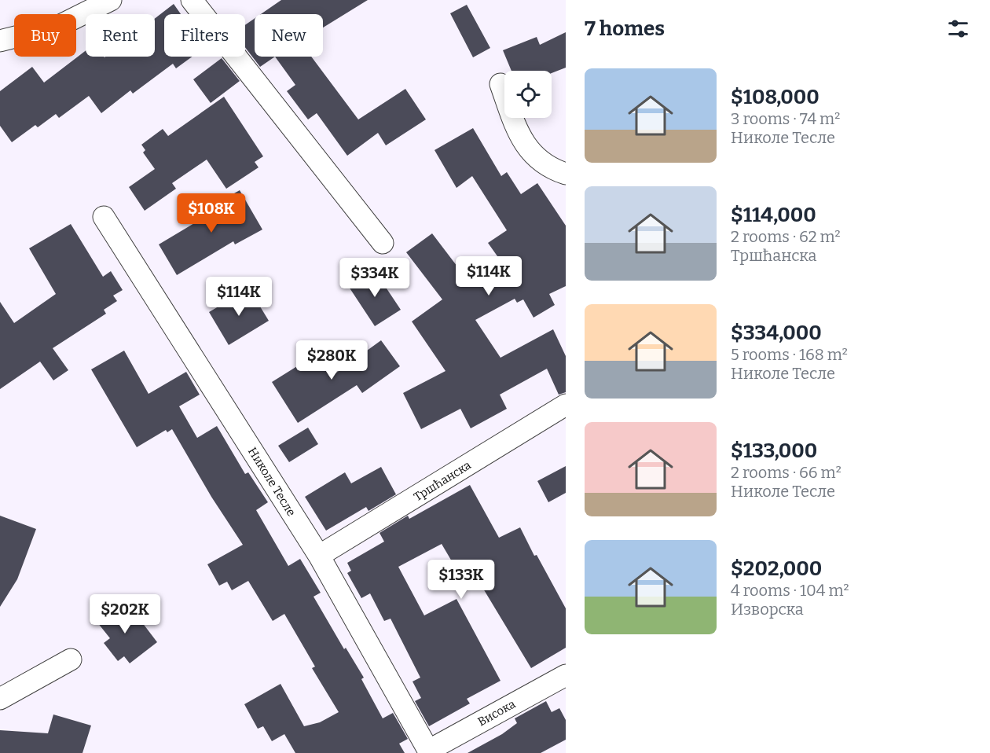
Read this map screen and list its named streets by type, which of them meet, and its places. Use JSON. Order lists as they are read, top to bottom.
{
  "streets": {
    "street": ["Тршћанска", "Николе Тесле", "Висока"]
  },
  "crossings": [
    ["Тршћанска", "Николе Тесле"],
    ["Николе Тесле", "Висока"]
  ],
  "page": {
    "heading": "7 homes",
    "chip": [
      "Buy",
      "Rent",
      "Filters",
      "New"
    ],
    "list": [
      {
        "name": "$108,000",
        "note": "3 rooms · 74 m² · Николе Тесле"
      },
      {
        "name": "$114,000",
        "note": "2 rooms · 62 m² · Тршћанска"
      },
      {
        "name": "$334,000",
        "note": "5 rooms · 168 m² · Николе Тесле"
      },
      {
        "name": "$133,000",
        "note": "2 rooms · 66 m² · Николе Тесле"
      },
      {
        "name": "$202,000",
        "note": "4 rooms · 104 m² · Изворска"
      }
    ],
    "price": [
      "$108K",
      "$114K",
      "$334K",
      "$114K",
      "$280K",
      "$133K",
      "$202K"
    ]
  }
}
